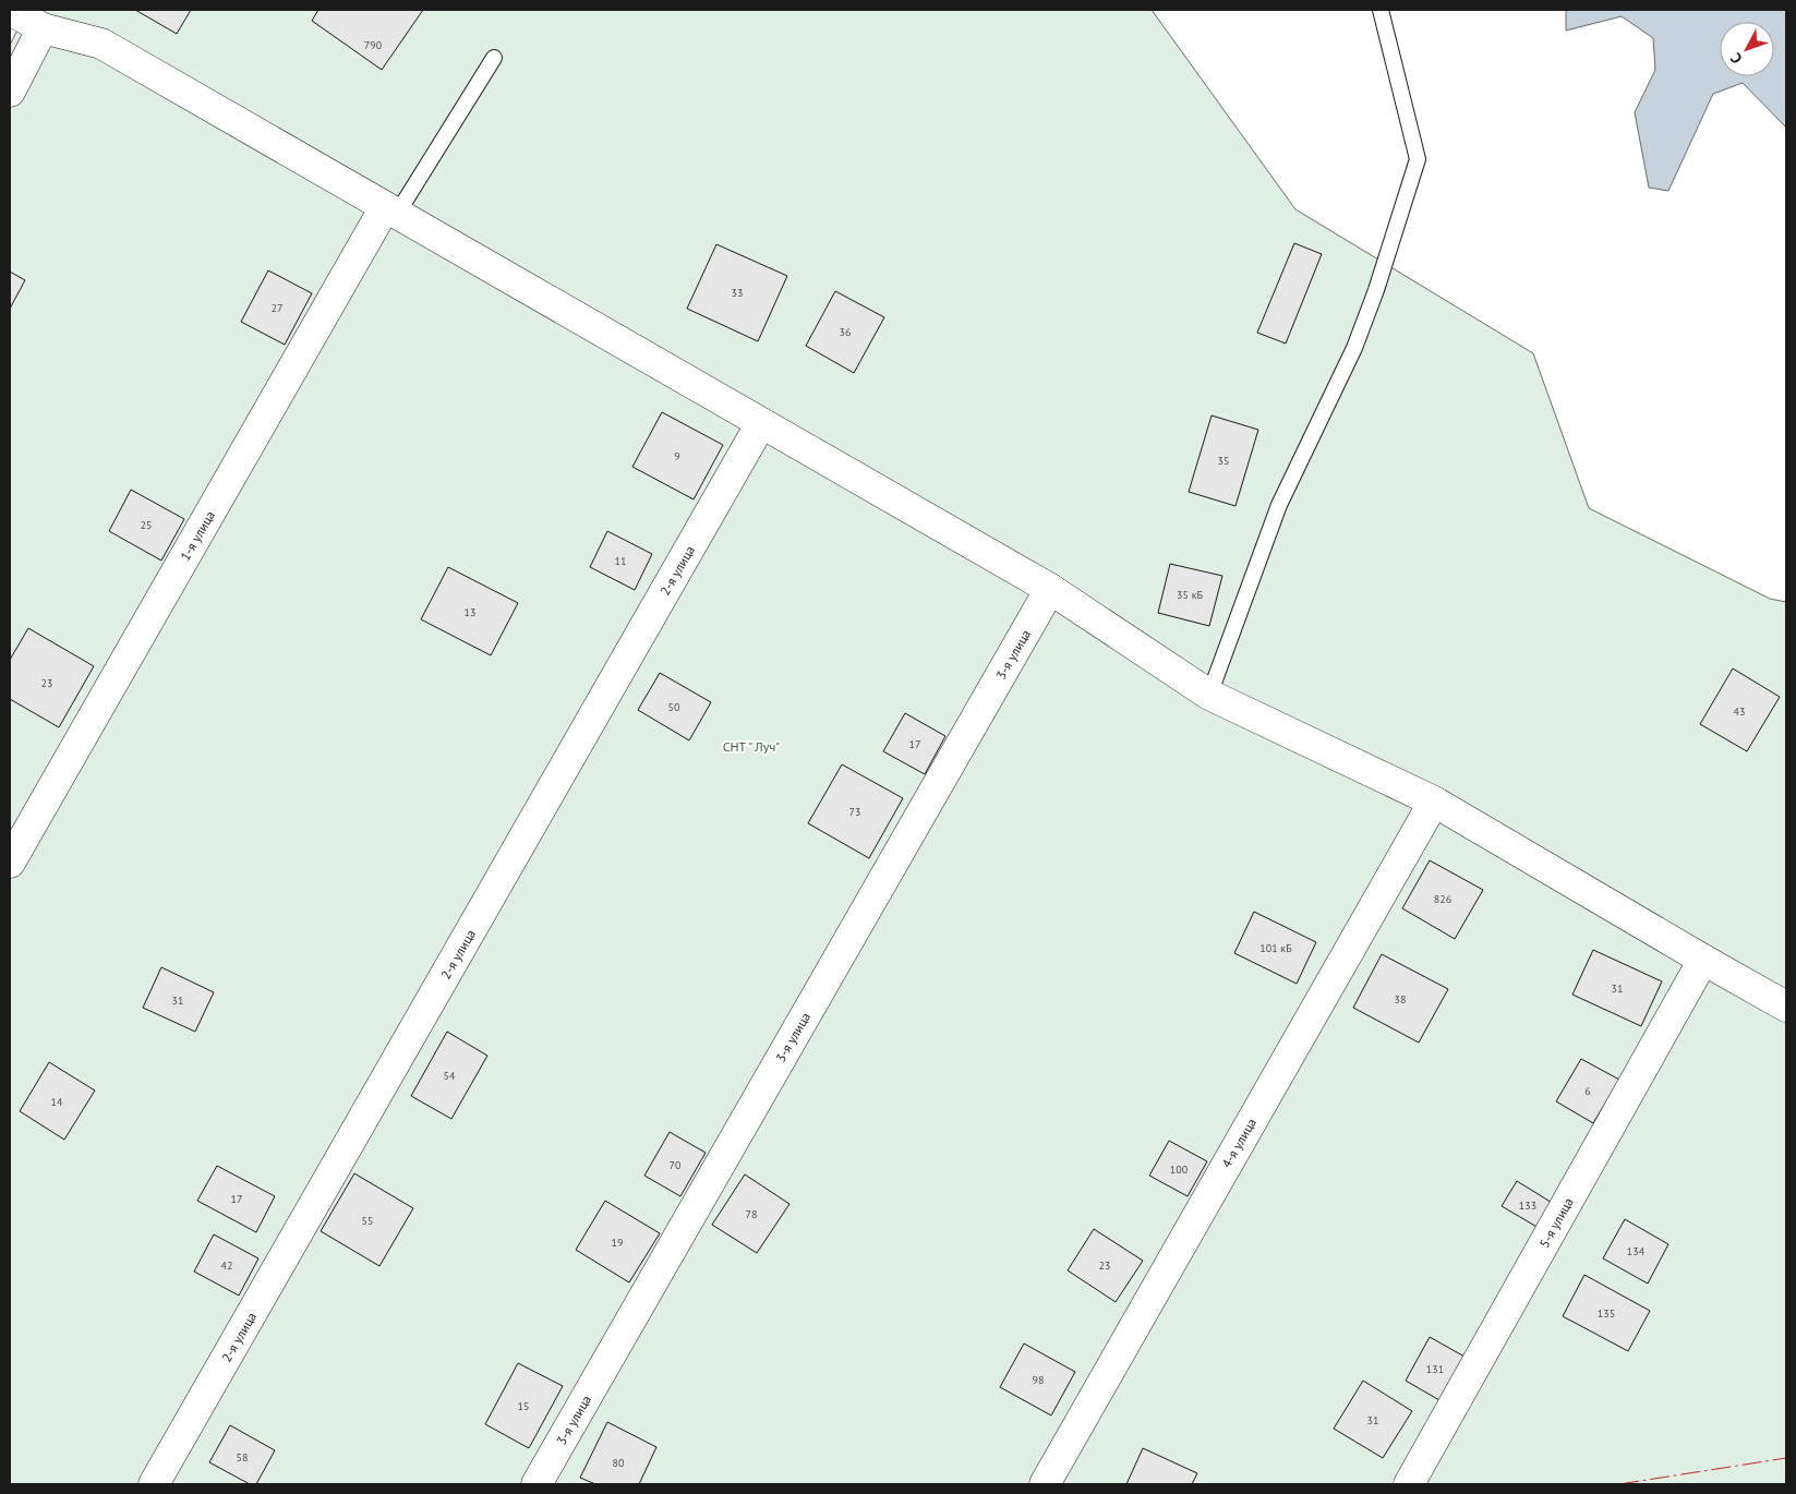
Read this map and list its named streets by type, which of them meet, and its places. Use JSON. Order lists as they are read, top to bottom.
{
  "streets": {
    "street": [
      "1-я улица",
      "2-я улица",
      "3-я улица",
      "4-я улица",
      "5-я улица"
    ]
  },
  "parks": ["СНТ \" Луч\""],
  "house_numbers": [
    "790",
    "33",
    "27",
    "36",
    "9",
    "35",
    "25",
    "11",
    "35 кБ",
    "13",
    "23",
    "50",
    "43",
    "17",
    "73",
    "826",
    "101 кБ",
    "31",
    "38",
    "31",
    "54",
    "6",
    "14",
    "70",
    "100",
    "17",
    "133",
    "78",
    "55",
    "19",
    "134",
    "42",
    "23",
    "135",
    "131",
    "98",
    "15",
    "31",
    "58",
    "80"
  ],
  "north": "bottom left"
}
